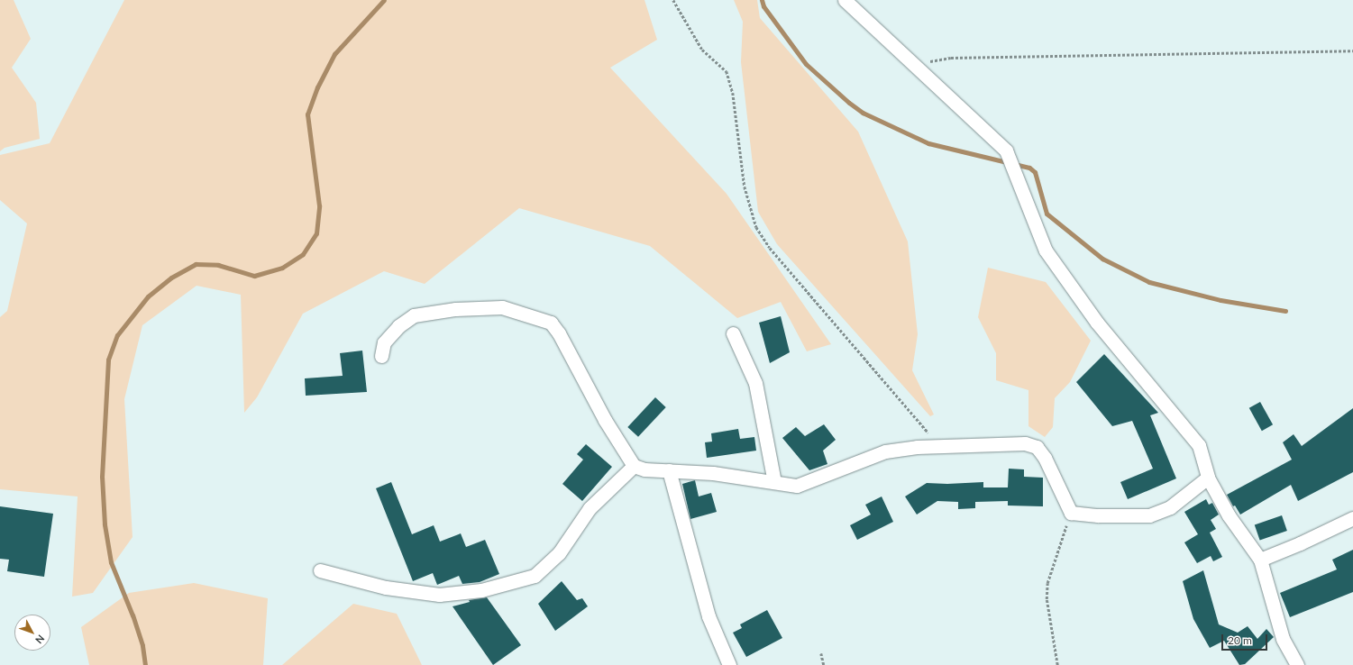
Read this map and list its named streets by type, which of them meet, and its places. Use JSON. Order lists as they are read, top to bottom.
{
  "scale_bar": "20 m",
  "north": "bottom right"
}
